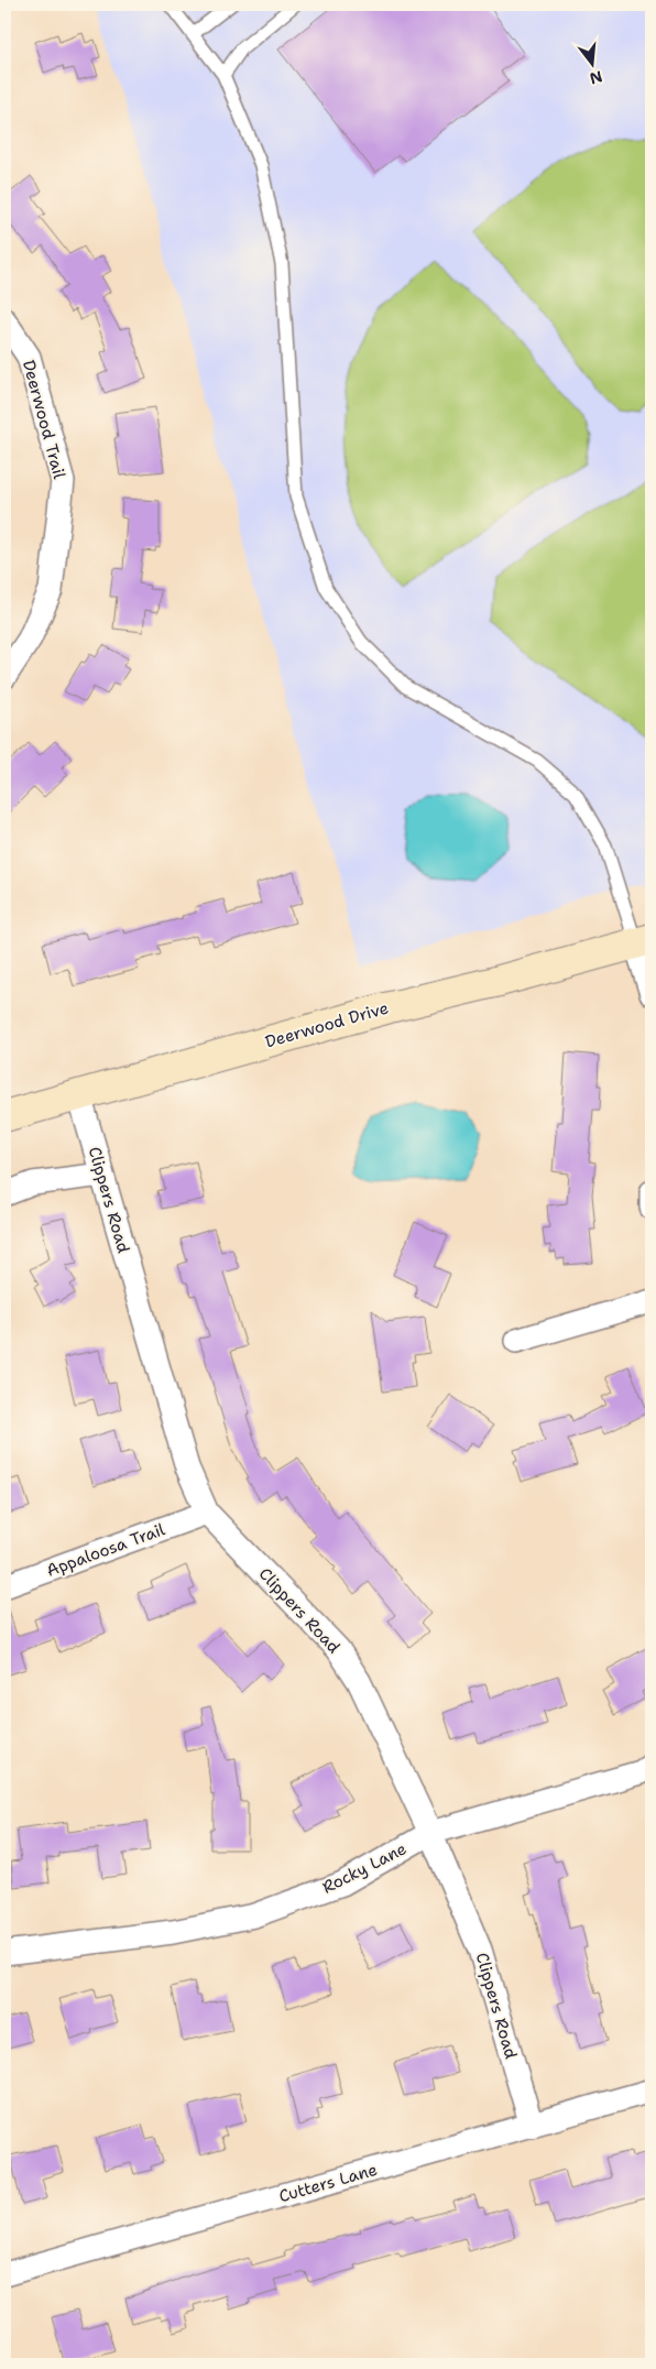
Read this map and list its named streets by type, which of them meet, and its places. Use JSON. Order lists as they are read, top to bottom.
{
  "streets": {
    "street": [
      "Deerwood Trail",
      "Deerwood Drive",
      "Clippers Road",
      "Appaloosa Trail",
      "Rocky Lane",
      "Cutters Lane"
    ]
  },
  "crossings": [
    ["Deerwood Drive", "Clippers Road"],
    ["Clippers Road", "Appaloosa Trail"],
    ["Clippers Road", "Rocky Lane"],
    ["Clippers Road", "Cutters Lane"]
  ],
  "north": "bottom"
}
